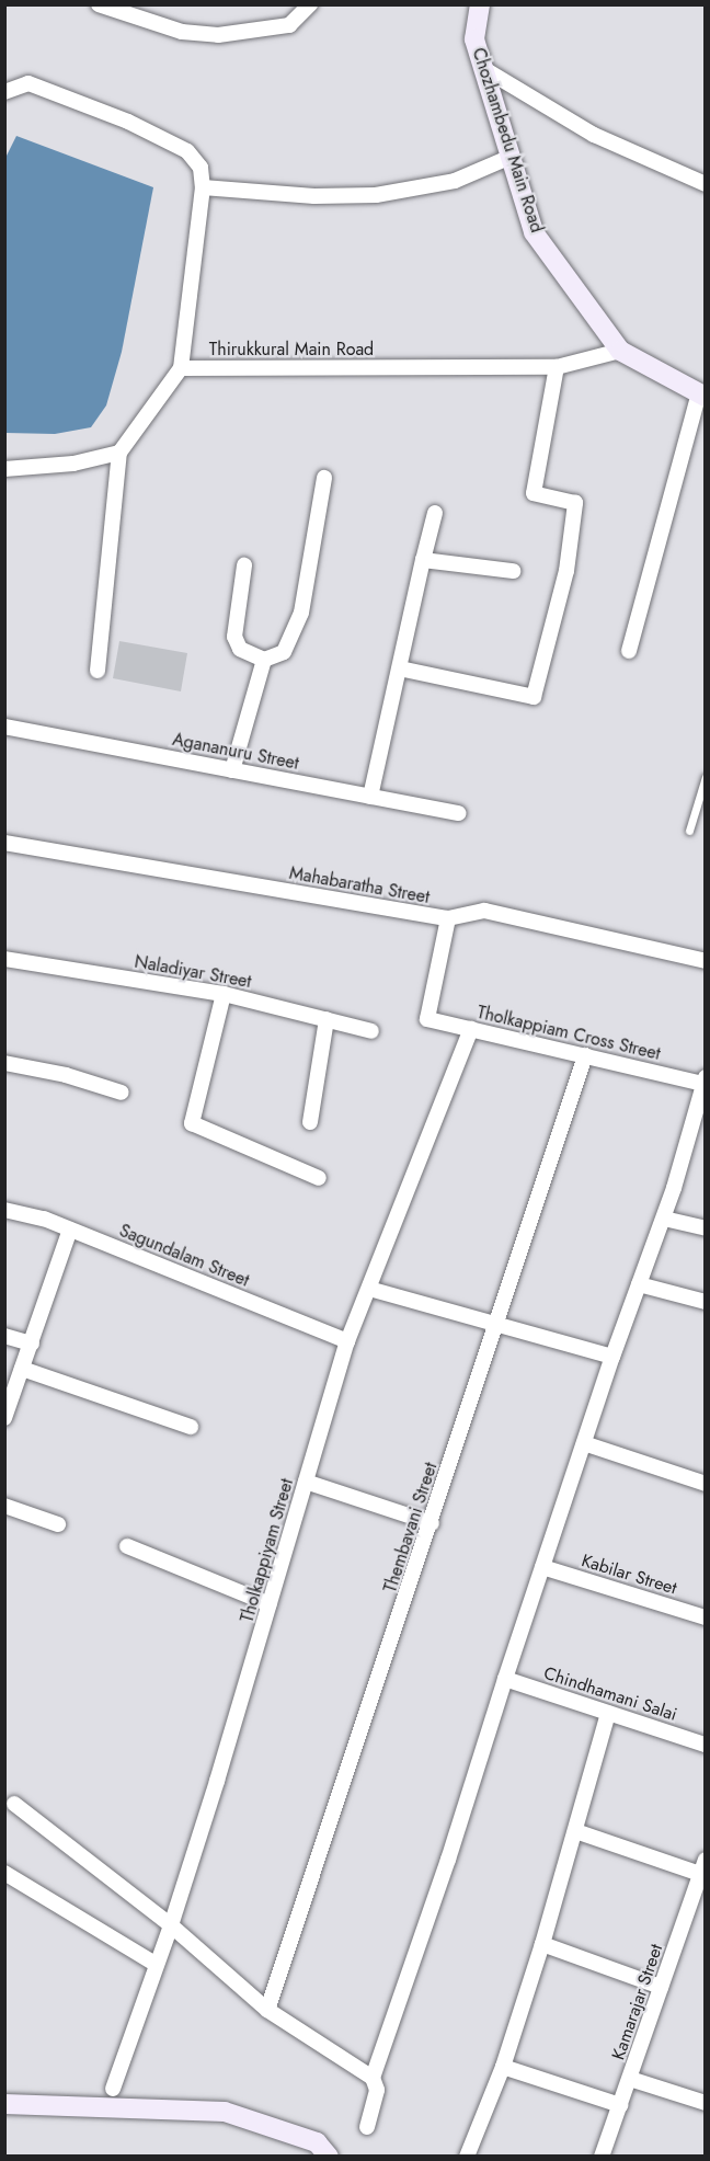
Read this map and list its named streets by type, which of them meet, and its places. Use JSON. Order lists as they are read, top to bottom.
{
  "streets": {
    "street": [
      "Chozhambedu Main Road",
      "Thirukkural Main Road",
      "Agananuru Street",
      "Mahabaratha Street",
      "Naladiyar Street",
      "Tholkappiam Cross Street",
      "Sagundalam Street",
      "Thembavani Street",
      "Tholkappiyam Street",
      "Kabilar Street",
      "Chindhamani Salai",
      "Kamarajar Street"
    ]
  },
  "crossings": [
    ["Chozhambedu Main Road", "Thirukkural Main Road"],
    ["Mahabaratha Street", "Tholkappiam Cross Street"],
    ["Tholkappiam Cross Street", "Thembavani Street"],
    ["Tholkappiam Cross Street", "Tholkappiyam Street"],
    ["Sagundalam Street", "Tholkappiyam Street"]
  ]
}
